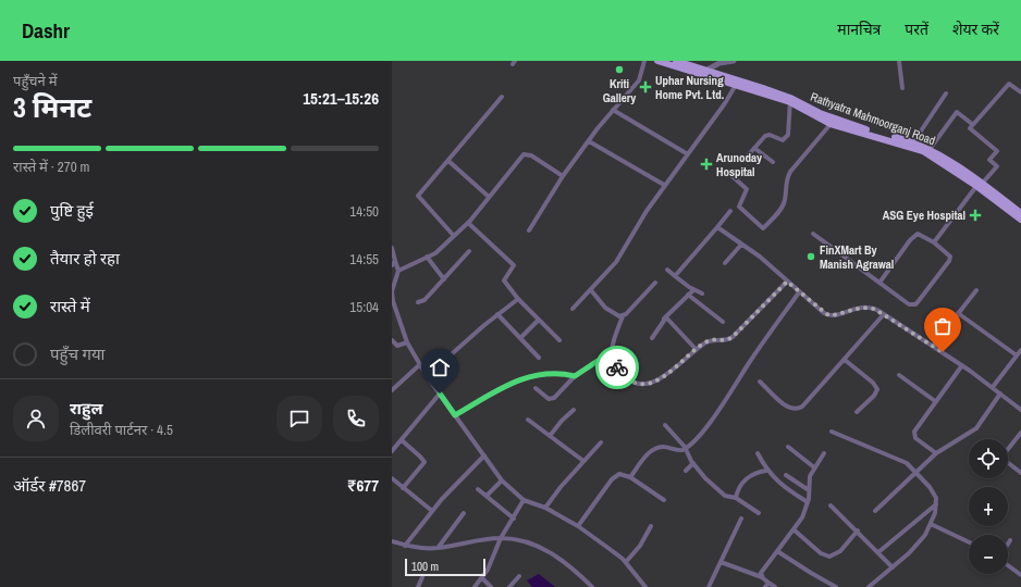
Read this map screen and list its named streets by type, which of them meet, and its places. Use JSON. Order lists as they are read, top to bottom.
{
  "streets": {
    "main road": ["Rathyatra Mahmoorganj Road"]
  },
  "places": {
    "other": ["Kriti Gallery", "FinXMart By Manish Agrawal"],
    "health": ["Uphar Nursing Home Pvt. Ltd.", "Arunoday Hospital", "ASG Eye Hospital"]
  },
  "scale_bar": "100 m",
  "page": {
    "header": "Dashr",
    "nav": ["मानचित्र", "परतें", "शेयर करें"],
    "heading": ["3 मिनट", "पहुँचने में", "15:21–15:26"],
    "panel": [
      "राहुल",
      "डिलीवरी पार्टनर · 4.5",
      "ऑर्डर #7867",
      "₹677"
    ],
    "bar": "रास्ते में · 270 m",
    "list": [
      ["पुष्टि हुई", "14:50"],
      ["तैयार हो रहा", "14:55"],
      ["रास्ते में", "15:04"],
      "पहुँच गया"
    ],
    "map_buttons": ["+", "−"],
    "scale": "100 m"
  }
}
